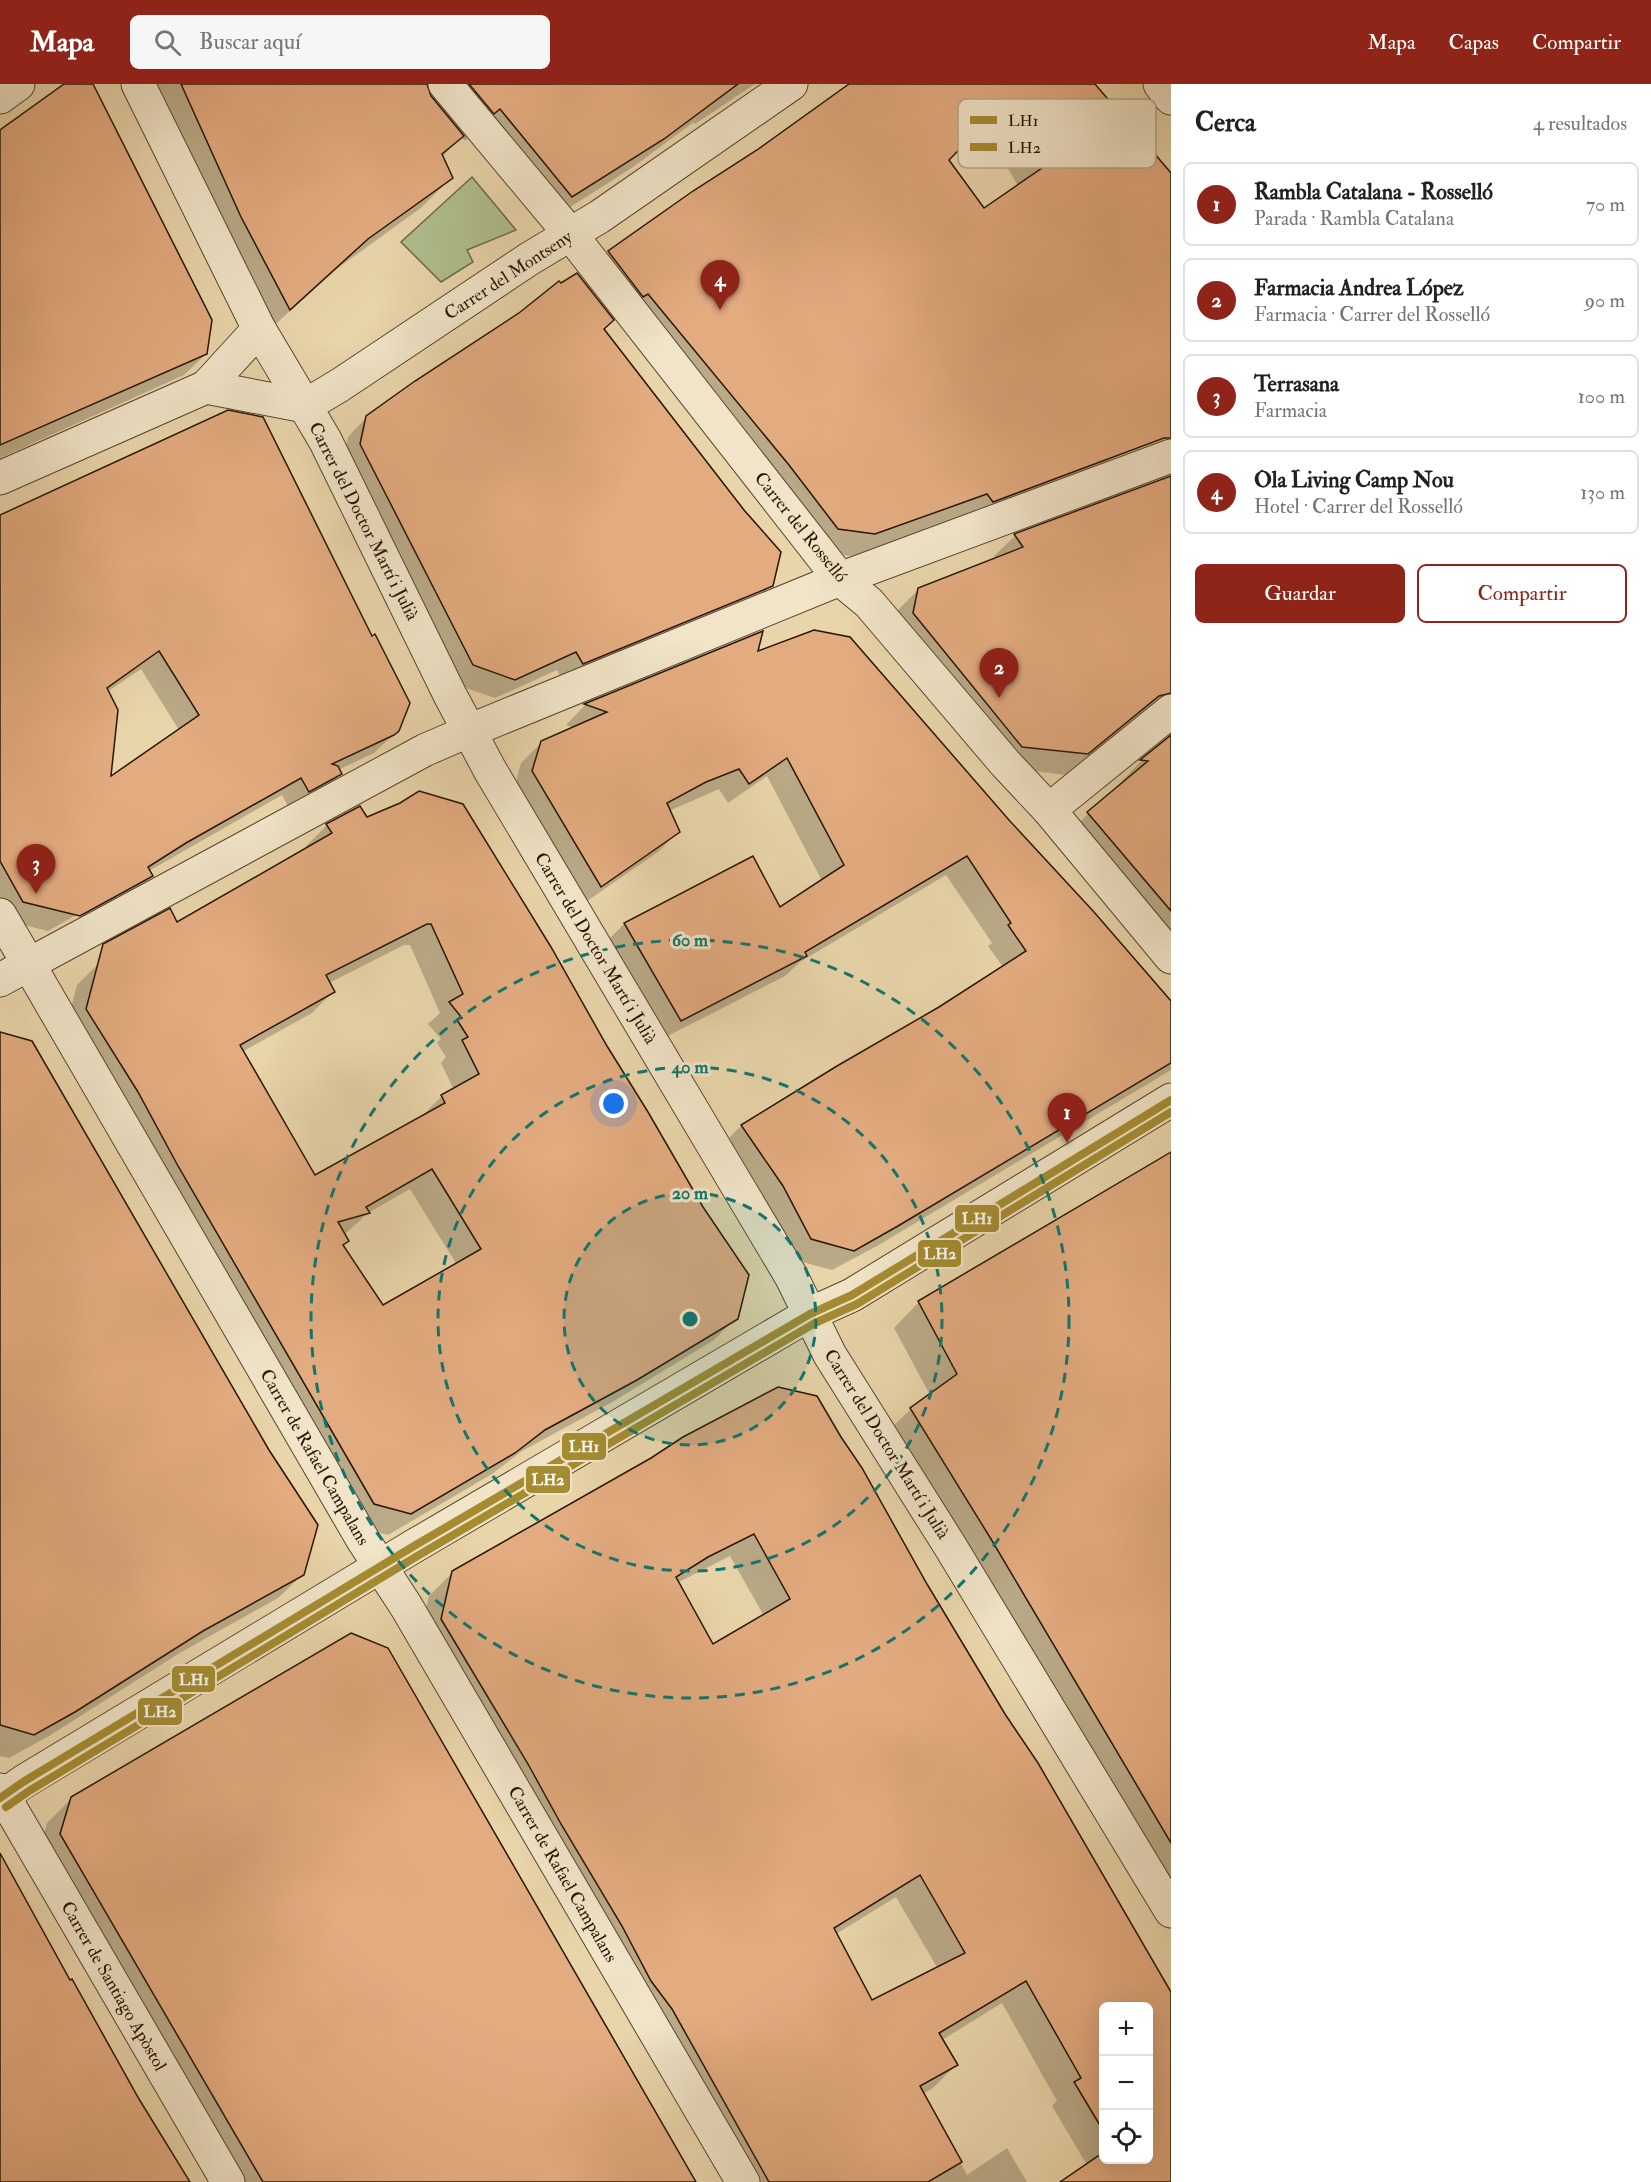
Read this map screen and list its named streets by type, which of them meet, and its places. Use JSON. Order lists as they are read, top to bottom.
{
  "streets": {
    "street": [
      "Carrer del Montseny",
      "Carrer del Doctor Martí i Julià",
      "Carrer del Rosselló",
      "Carrer de Rafael Campalans",
      "Carrer de Santiago Apòstol"
    ]
  },
  "crossings": [
    ["Carrer del Montseny", "Carrer del Doctor Martí i Julià"],
    ["Carrer del Montseny", "Carrer del Rosselló"]
  ],
  "lines": ["transit line LH1", "transit line LH2"],
  "legend": ["LH1", "LH2"],
  "page": {
    "header": "Mapa",
    "search": "Buscar aquí",
    "nav": ["Mapa", "Capas", "Compartir"],
    "heading": ["Cerca", "4 resultados"],
    "list": [
      {
        "mark": "1",
        "name": "Rambla Catalana - Rosselló",
        "note": "Parada · Rambla Catalana",
        "value": "70 m"
      },
      {
        "mark": "2",
        "name": "Farmacia Andrea López",
        "note": "Farmacia · Carrer del Rosselló",
        "value": "90 m"
      },
      {
        "mark": "3",
        "name": "Terrasana",
        "note": "Farmacia",
        "value": "100 m"
      },
      {
        "mark": "4",
        "name": "Ola Living Camp Nou",
        "note": "Hotel · Carrer del Rosselló",
        "value": "130 m"
      }
    ],
    "pins": [
      "4",
      "2",
      "3",
      "1"
    ],
    "buttons": ["Guardar", "Compartir"],
    "map_buttons": ["+", "−"]
  },
  "rings": ["60 m", "40 m", "20 m"]
}
